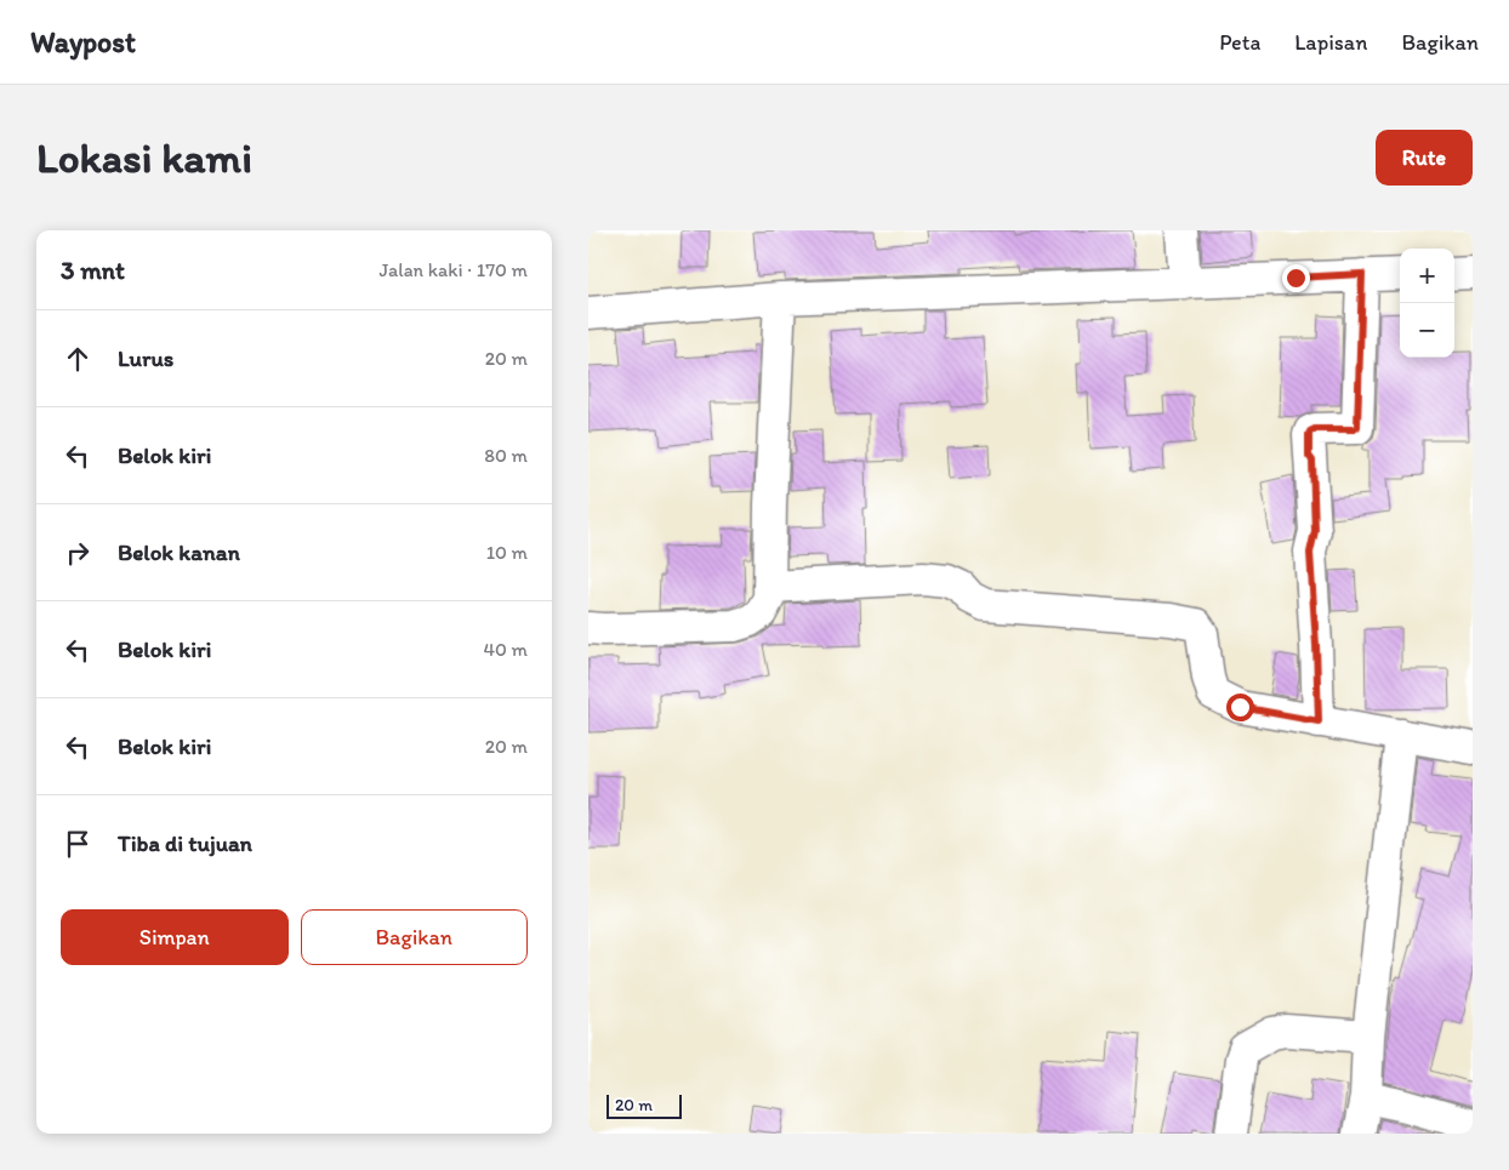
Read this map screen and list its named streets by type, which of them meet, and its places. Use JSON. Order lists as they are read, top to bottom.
{
  "scale_bar": "20 m",
  "page": {
    "header": "Waypost",
    "nav": ["Peta", "Lapisan", "Bagikan"],
    "buttons": [
      "Rute",
      ["Simpan", "Bagikan"]
    ],
    "title": "Lokasi kami",
    "heading": ["3 mnt", "Jalan kaki · 170 m"],
    "map_buttons": ["+", "−"],
    "list": [
      ["Lurus", "20 m"],
      ["Belok kiri", "80 m"],
      ["Belok kanan", "10 m"],
      ["Belok kiri", "40 m"],
      ["Belok kiri", "20 m"],
      "Tiba di tujuan"
    ],
    "scale": "20 m"
  }
}
